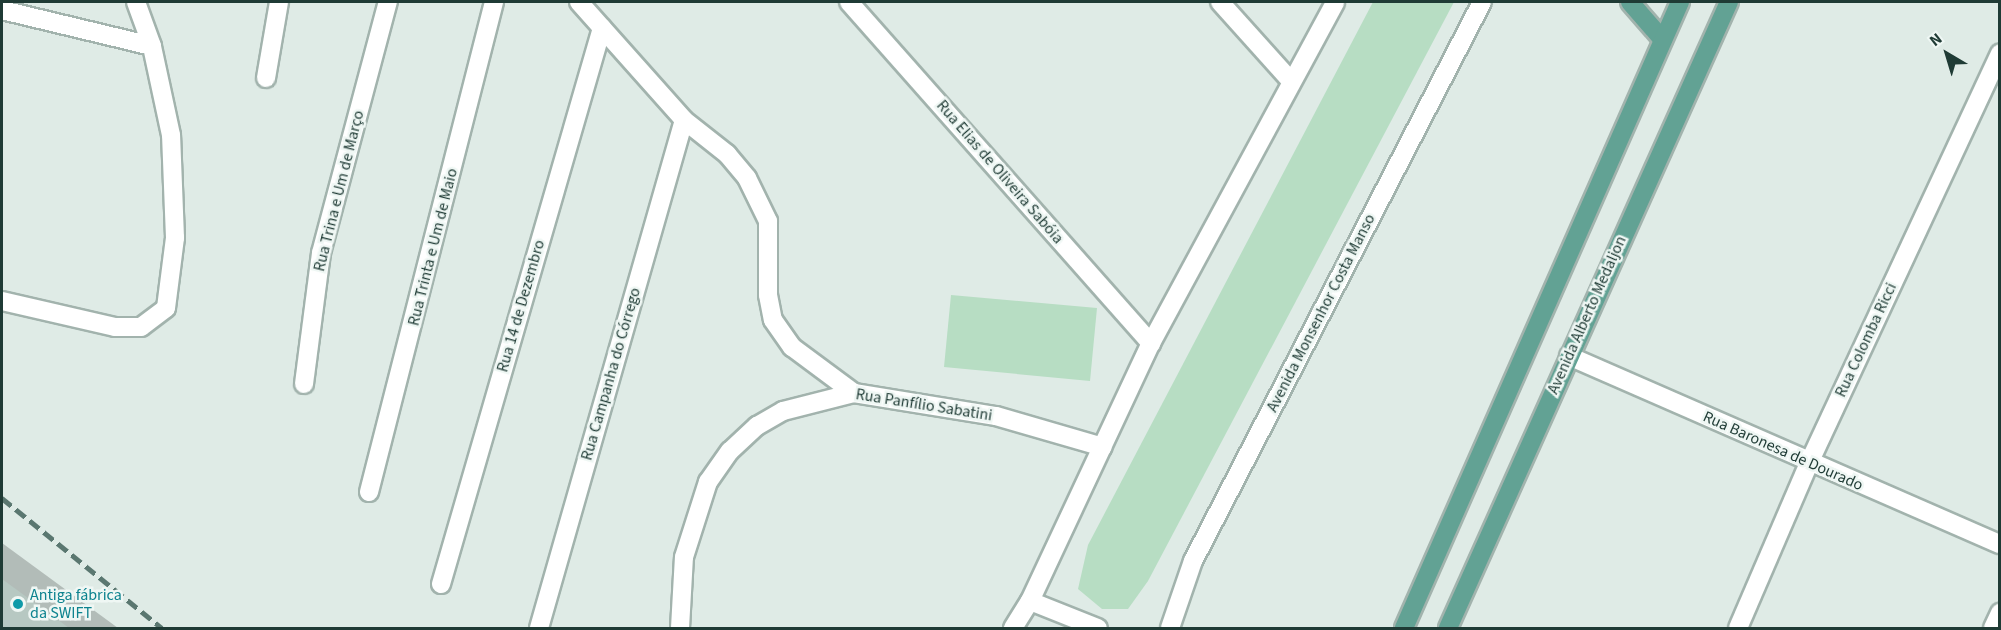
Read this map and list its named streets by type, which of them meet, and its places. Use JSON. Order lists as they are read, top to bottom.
{
  "streets": {
    "main road": ["Avenida Alberto Medaljon"],
    "street": [
      "Rua Elias de Oliveira Sabóia",
      "Rua Trina e Um de Março",
      "Rua Trinta e Um de Maio",
      "Rua 14 de Dezembro",
      "Avenida Monsenhor Costa Manso",
      "Rua Colomba Ricci",
      "Rua Campanha do Córrego",
      "Rua Panfílio Sabatini",
      "Rua Baronesa de Dourado"
    ]
  },
  "crossings": [
    ["Avenida Alberto Medaljon", "Rua Baronesa de Dourado"],
    ["Rua Colomba Ricci", "Rua Baronesa de Dourado"]
  ],
  "places": ["Antiga fábrica da SWIFT"],
  "north": "top left"
}
